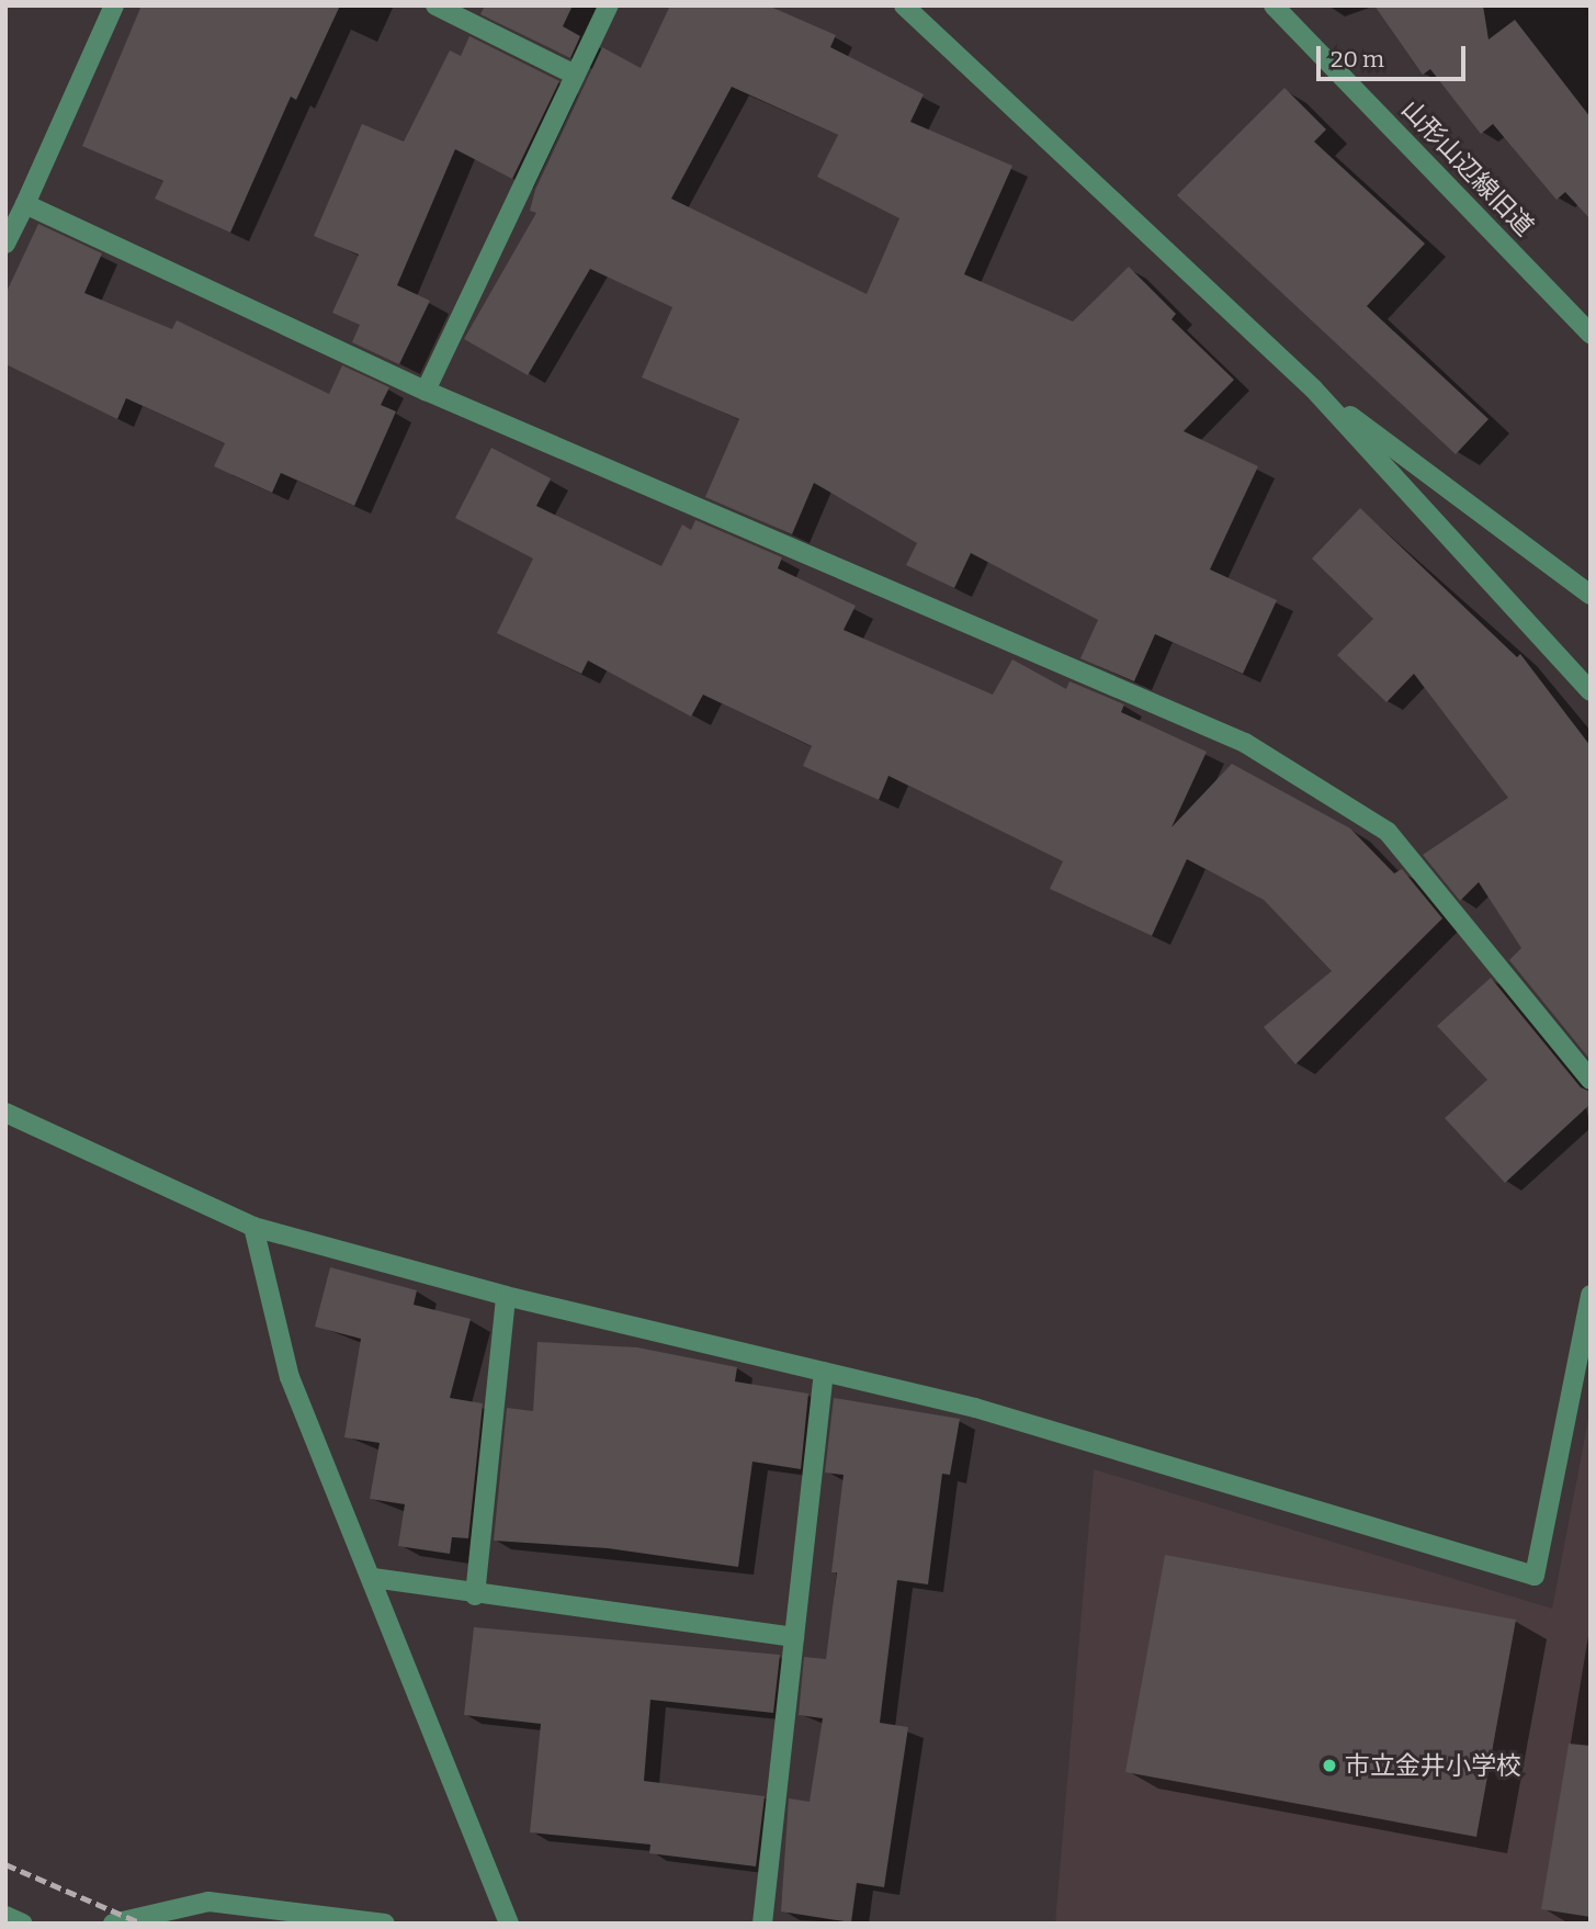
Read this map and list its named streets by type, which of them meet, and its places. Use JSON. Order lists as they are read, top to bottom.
{
  "streets": {
    "street": ["山形山辺線旧道"]
  },
  "places": ["市立金井小学校"],
  "scale_bar": "20 m"
}
